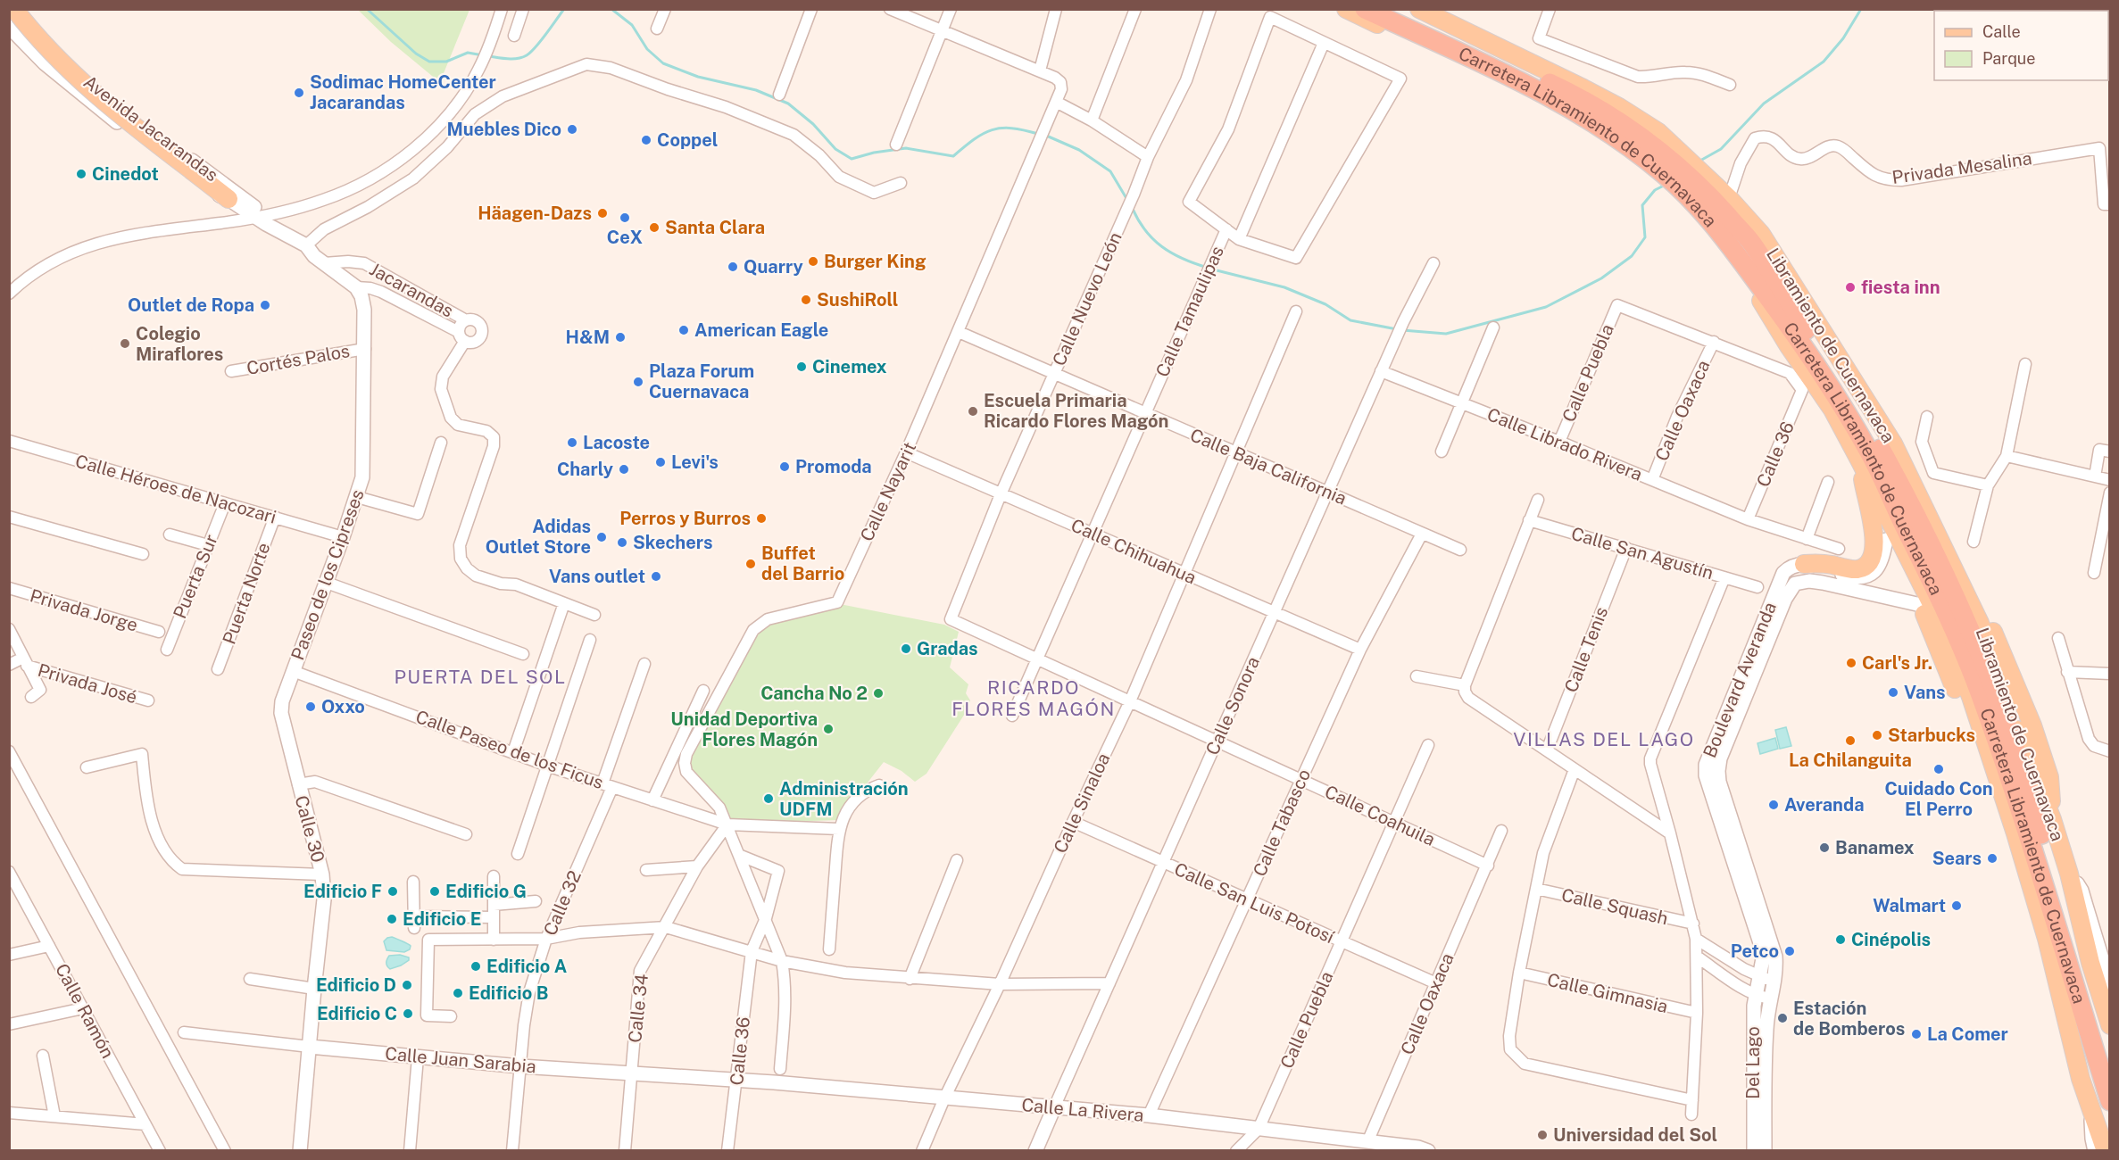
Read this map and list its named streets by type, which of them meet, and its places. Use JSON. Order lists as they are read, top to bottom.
{
  "streets": {
    "highway": ["Carretera Libramiento de Cuernavaca"],
    "main road": ["Libramiento de Cuernavaca"],
    "street": [
      "Avenida Jacarandas",
      "Privada Mesalina",
      "Jacarandas",
      "Calle Nuevo León",
      "Calle Tamaulipas",
      "Cortés Palos",
      "Calle Puebla",
      "Calle Oaxaca",
      "Calle Librado Rivera",
      "Calle 36",
      "Calle Baja California",
      "Calle Héroes de Nacozari",
      "Calle Nayarit",
      "Calle Chihuahua",
      "Calle San Agustín",
      "Paseo de los Cipreses",
      "Puerta Sur",
      "Puerta Norte",
      "Privada Jorge",
      "Calle Tenis",
      "Boulevard Averanda",
      "Privada José",
      "Calle Sonora",
      "Calle Paseo de los Ficus",
      "Calle Sinaloa",
      "Calle Coahuila",
      "Calle Tabasco",
      "Calle 30",
      "Calle 32",
      "Calle San Luis Potosí",
      "Calle Squash",
      "Calle Gimnasia",
      "Calle 34",
      "Calle Ramón",
      "Calle Juan Sarabia",
      "Del Lago",
      "Calle La Rivera"
    ]
  },
  "crossings": [
    ["Avenida Jacarandas", "Jacarandas"],
    ["Avenida Jacarandas", "Paseo de los Cipreses"],
    ["Carretera Libramiento de Cuernavaca", "Libramiento de Cuernavaca"],
    ["Privada Mesalina", "Libramiento de Cuernavaca"],
    ["Jacarandas", "Paseo de los Cipreses"],
    ["Calle Nuevo León", "Calle Baja California"],
    ["Calle Nuevo León", "Calle Chihuahua"],
    ["Calle Nuevo León", "Calle Coahuila"],
    ["Calle Tamaulipas", "Calle Baja California"],
    ["Calle Tamaulipas", "Calle Chihuahua"],
    ["Calle Tamaulipas", "Calle Coahuila"],
    ["Cortés Palos", "Paseo de los Cipreses"],
    ["Calle Puebla", "Calle Oaxaca"],
    ["Calle Puebla", "Calle Librado Rivera"],
    ["Calle Puebla", "Calle 36"],
    ["Calle Puebla", "Calle Coahuila"],
    ["Calle Puebla", "Calle San Luis Potosí"],
    ["Calle Puebla", "Calle La Rivera"],
    ["Calle Oaxaca", "Calle Librado Rivera"],
    ["Calle Oaxaca", "Calle 36"],
    ["Calle Oaxaca", "Calle Coahuila"],
    ["Calle Oaxaca", "Calle San Luis Potosí"],
    ["Calle Oaxaca", "Calle La Rivera"],
    ["Calle Librado Rivera", "Calle 36"],
    ["Calle Librado Rivera", "Calle Sonora"],
    ["Calle 36", "Calle Juan Sarabia"],
    ["Calle 36", "Calle La Rivera"],
    ["Calle Baja California", "Calle Nayarit"],
    ["Calle Baja California", "Calle Sonora"],
    ["Calle Baja California", "Calle Sinaloa"],
    ["Calle Baja California", "Calle Tabasco"],
    ["Calle Héroes de Nacozari", "Paseo de los Cipreses"],
    ["Calle Héroes de Nacozari", "Puerta Sur"],
    ["Calle Héroes de Nacozari", "Puerta Norte"],
    ["Calle Nayarit", "Calle Chihuahua"],
    ["Calle Nayarit", "Calle Paseo de los Ficus"],
    ["Calle Nayarit", "Calle 34"],
    ["Calle Chihuahua", "Calle Sonora"],
    ["Calle Chihuahua", "Calle Sinaloa"],
    ["Calle Chihuahua", "Calle Tabasco"],
    ["Calle San Agustín", "Calle Tenis"],
    ["Calle San Agustín", "Calle Squash"],
    ["Calle San Agustín", "Calle Gimnasia"],
    ["Paseo de los Cipreses", "Calle Paseo de los Ficus"],
    ["Paseo de los Cipreses", "Calle 30"],
    ["Boulevard Averanda", "Del Lago"],
    ["Calle Sonora", "Calle Coahuila"],
    ["Calle Sonora", "Calle San Luis Potosí"],
    ["Calle Sonora", "Calle La Rivera"],
    ["Calle Paseo de los Ficus", "Calle 30"],
    ["Calle Paseo de los Ficus", "Calle 32"],
    ["Calle Paseo de los Ficus", "Calle 34"],
    ["Calle Sinaloa", "Calle Coahuila"],
    ["Calle Sinaloa", "Calle San Luis Potosí"],
    ["Calle Sinaloa", "Calle La Rivera"],
    ["Calle Coahuila", "Calle Tabasco"],
    ["Calle Tabasco", "Calle San Luis Potosí"],
    ["Calle Tabasco", "Calle La Rivera"],
    ["Calle 30", "Calle Juan Sarabia"],
    ["Calle 32", "Calle Juan Sarabia"],
    ["Calle 34", "Calle Juan Sarabia"],
    ["Calle Juan Sarabia", "Calle La Rivera"]
  ],
  "districts": ["PUERTA DEL SOL", "RICARDO FLORES MAGÓN", "VILLAS DEL LAGO"],
  "places": [
    "Sodimac HomeCenter Jacarandas",
    "Muebles Dico",
    "Coppel",
    "Cinedot",
    "Häagen-Dazs",
    "CeX",
    "Santa Clara",
    "Burger King",
    "Quarry",
    "fiesta inn",
    "SushiRoll",
    "Outlet de Ropa",
    "American Eagle",
    "H&M",
    "Colegio Miraflores",
    "Cinemex",
    "Plaza Forum Cuernavaca",
    "Escuela Primaria Ricardo Flores Magón",
    "Lacoste",
    "Levi's",
    "Promoda",
    "Charly",
    "Perros y Burros",
    "Adidas Outlet Store",
    "Skechers",
    "Buffet del Barrio",
    "Vans outlet",
    "Gradas",
    "Carl's Jr.",
    "Vans",
    "Cancha No 2",
    "Oxxo",
    "Unidad Deportiva Flores Magón",
    "Starbucks",
    "La Chilanguita",
    "Cuidado Con El Perro",
    "Administración UDFM",
    "Averanda",
    "Banamex",
    "Sears",
    "Edificio F",
    "Edificio G",
    "Walmart",
    "Edificio E",
    "Cinépolis",
    "Petco",
    "Edificio A",
    "Edificio D",
    "Edificio B",
    "Edificio C",
    "Estación de Bomberos",
    "La Comer",
    "Universidad del Sol"
  ],
  "legend": ["Calle", "Parque"]
}
